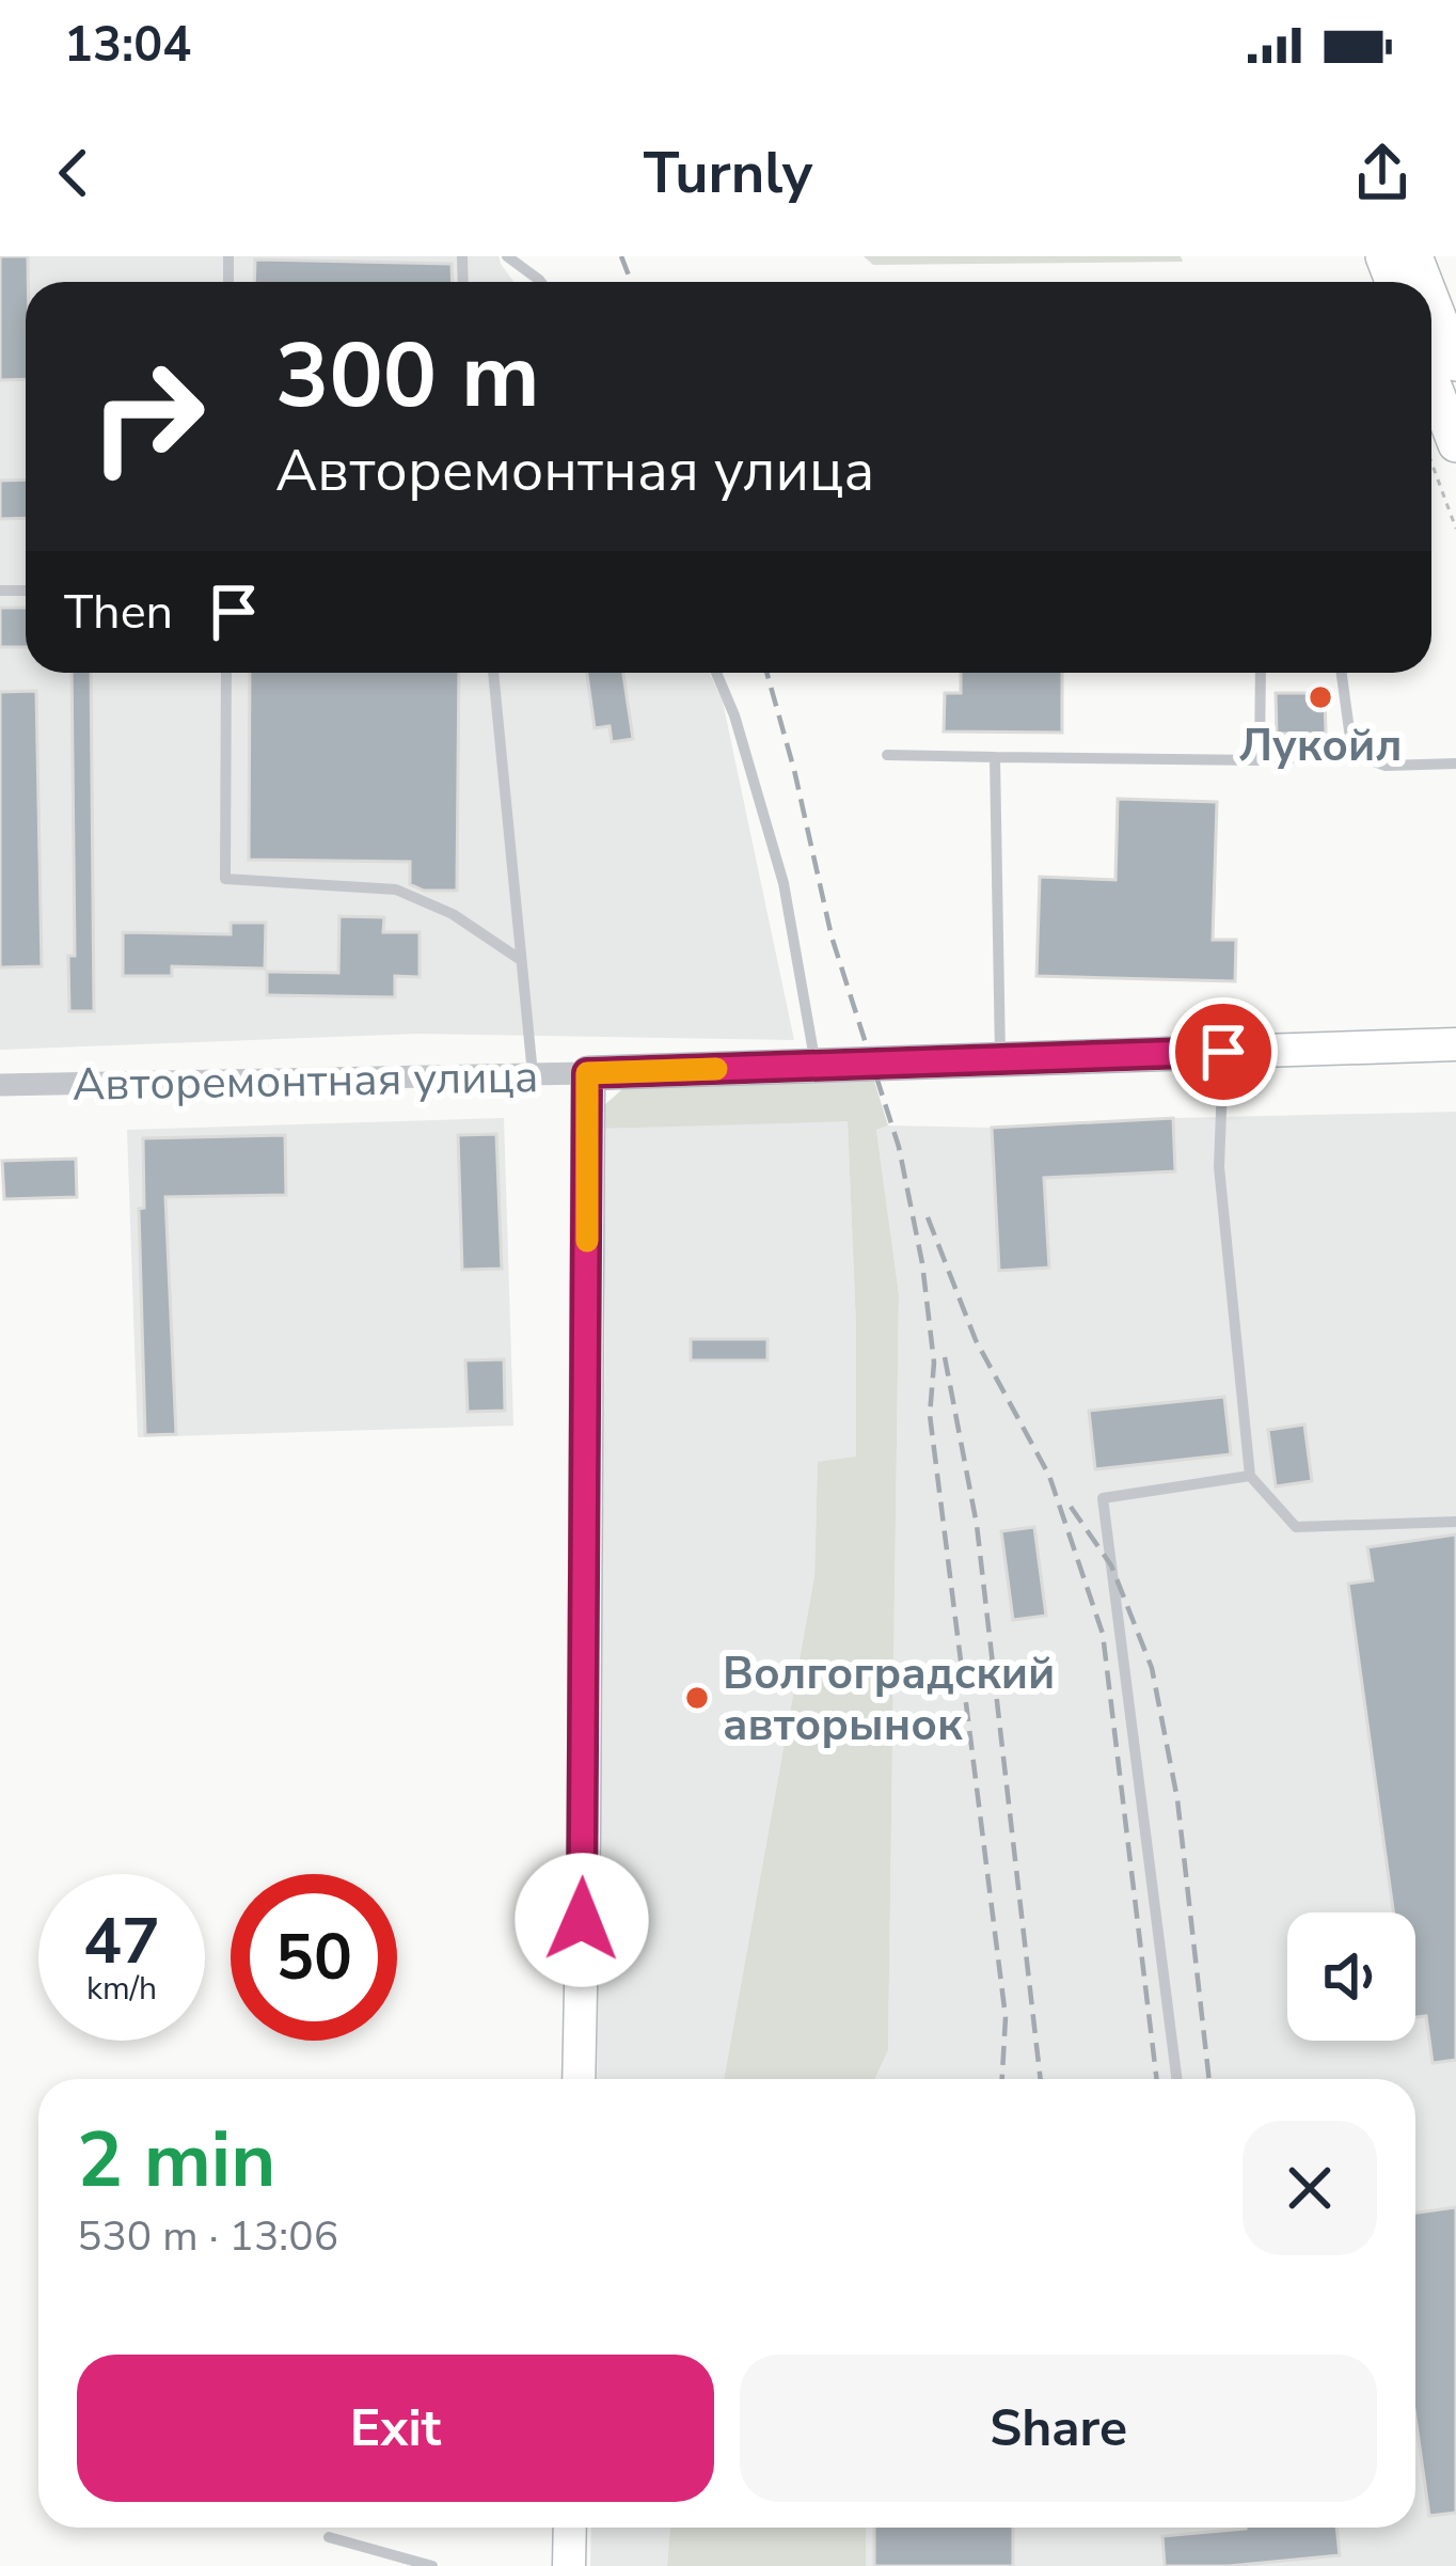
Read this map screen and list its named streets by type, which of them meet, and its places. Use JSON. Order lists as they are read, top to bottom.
{
  "streets": {
    "main road": ["Авторемонтная улица"]
  },
  "places": ["Лукойл", "Волгоградский авторынок"],
  "page": {
    "status": "13:04",
    "header": "Turnly",
    "turn": ["300 m", "Авторемонтная улица"],
    "then": "Then",
    "speed": "47 km/h",
    "limit": "50",
    "heading": ["2 min", "530 m · 13:06"],
    "buttons": ["Exit", "Share"]
  }
}
